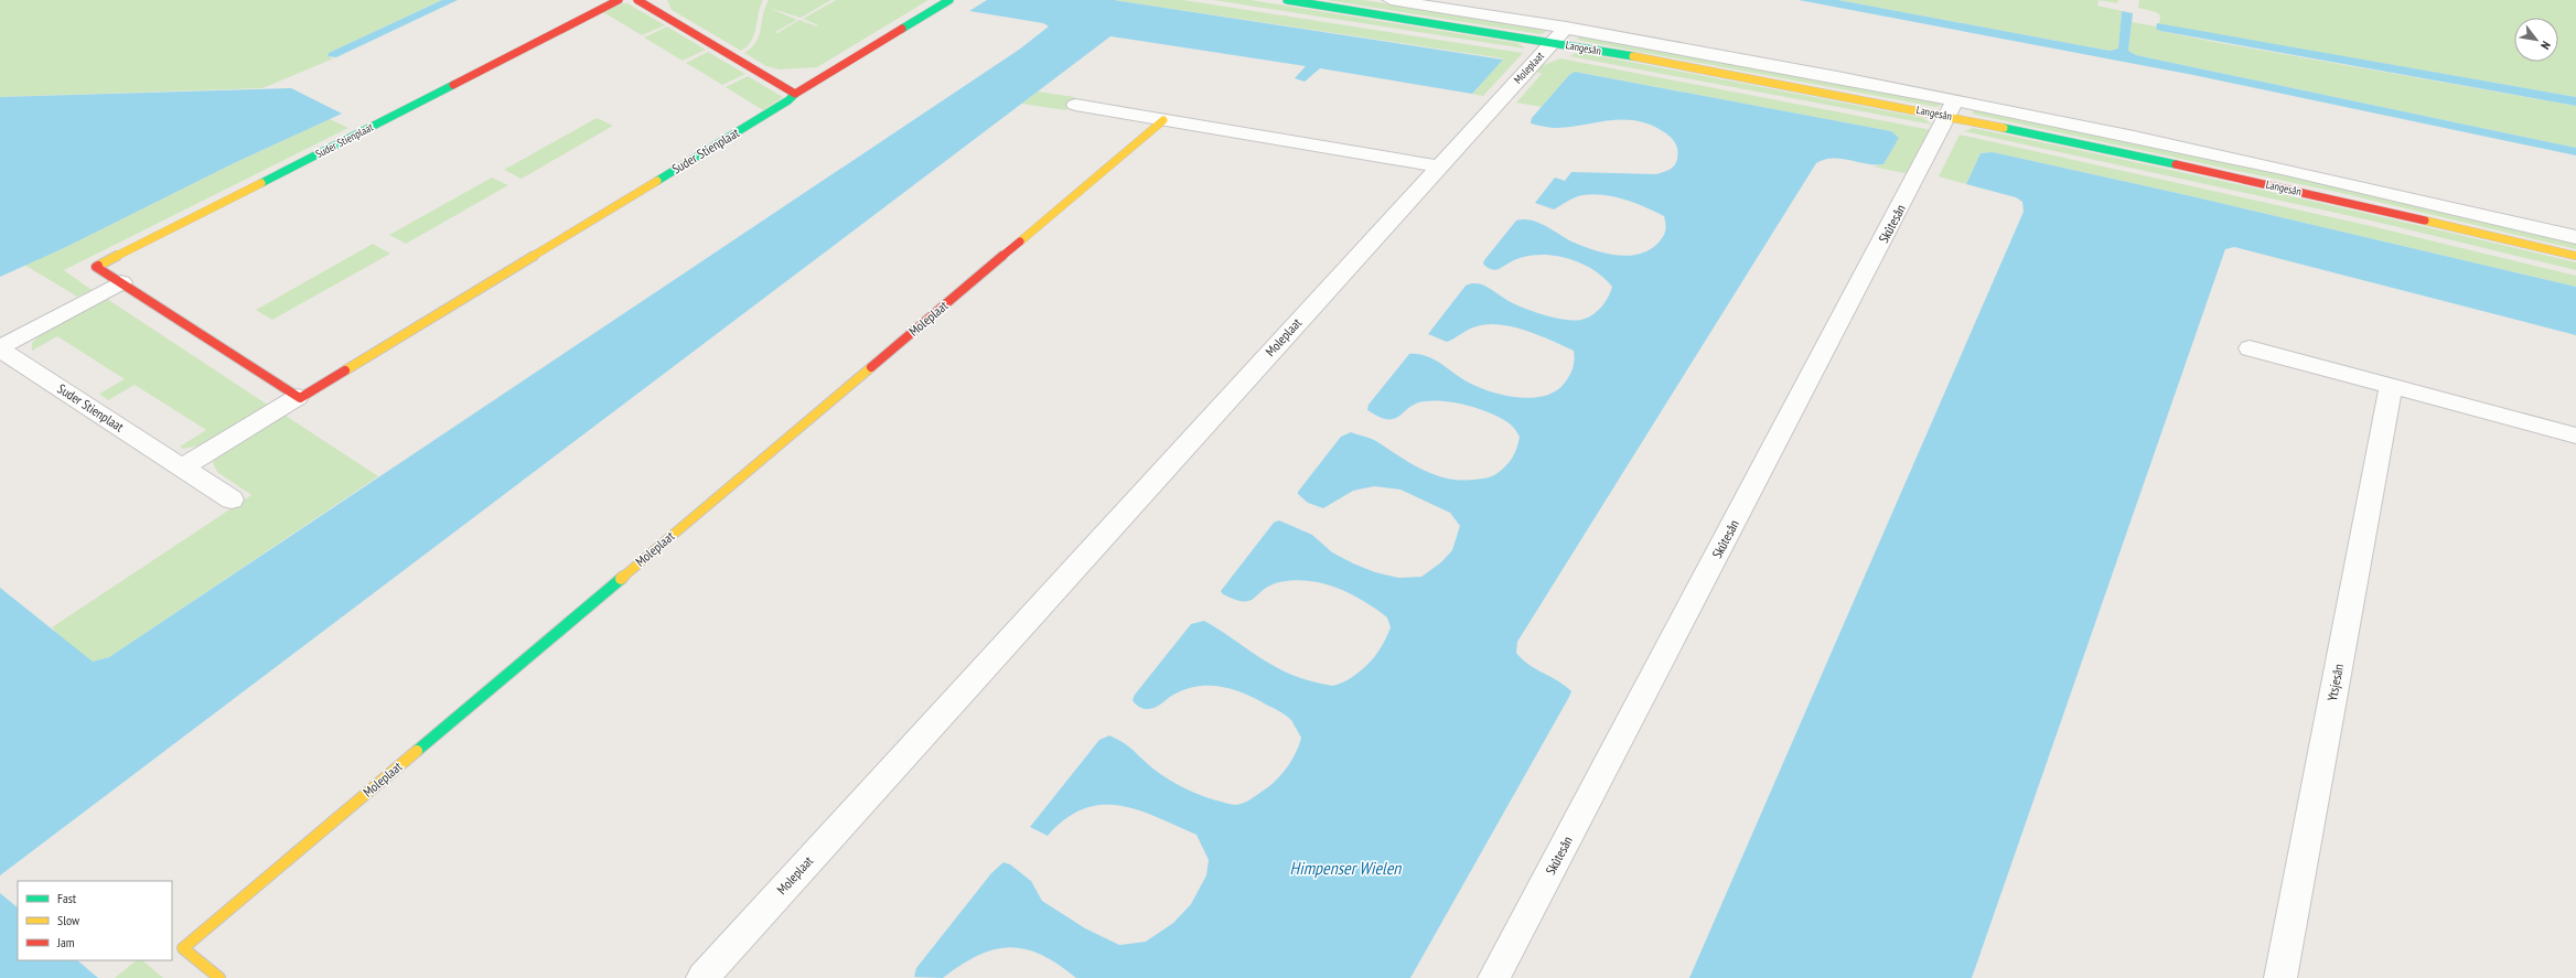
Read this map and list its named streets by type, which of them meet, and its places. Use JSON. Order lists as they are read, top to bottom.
{
  "streets": {
    "street": [
      "Langesân",
      "Moleplaat",
      "Suder Stienplaat",
      "Skûtesân",
      "Ytsjesân"
    ]
  },
  "crossings": [
    ["Langesân", "Moleplaat"],
    ["Langesân", "Skûtesân"]
  ],
  "water": ["Himpenser Wielen"],
  "legend": ["Fast", "Slow", "Jam"],
  "north": "bottom right"
}
